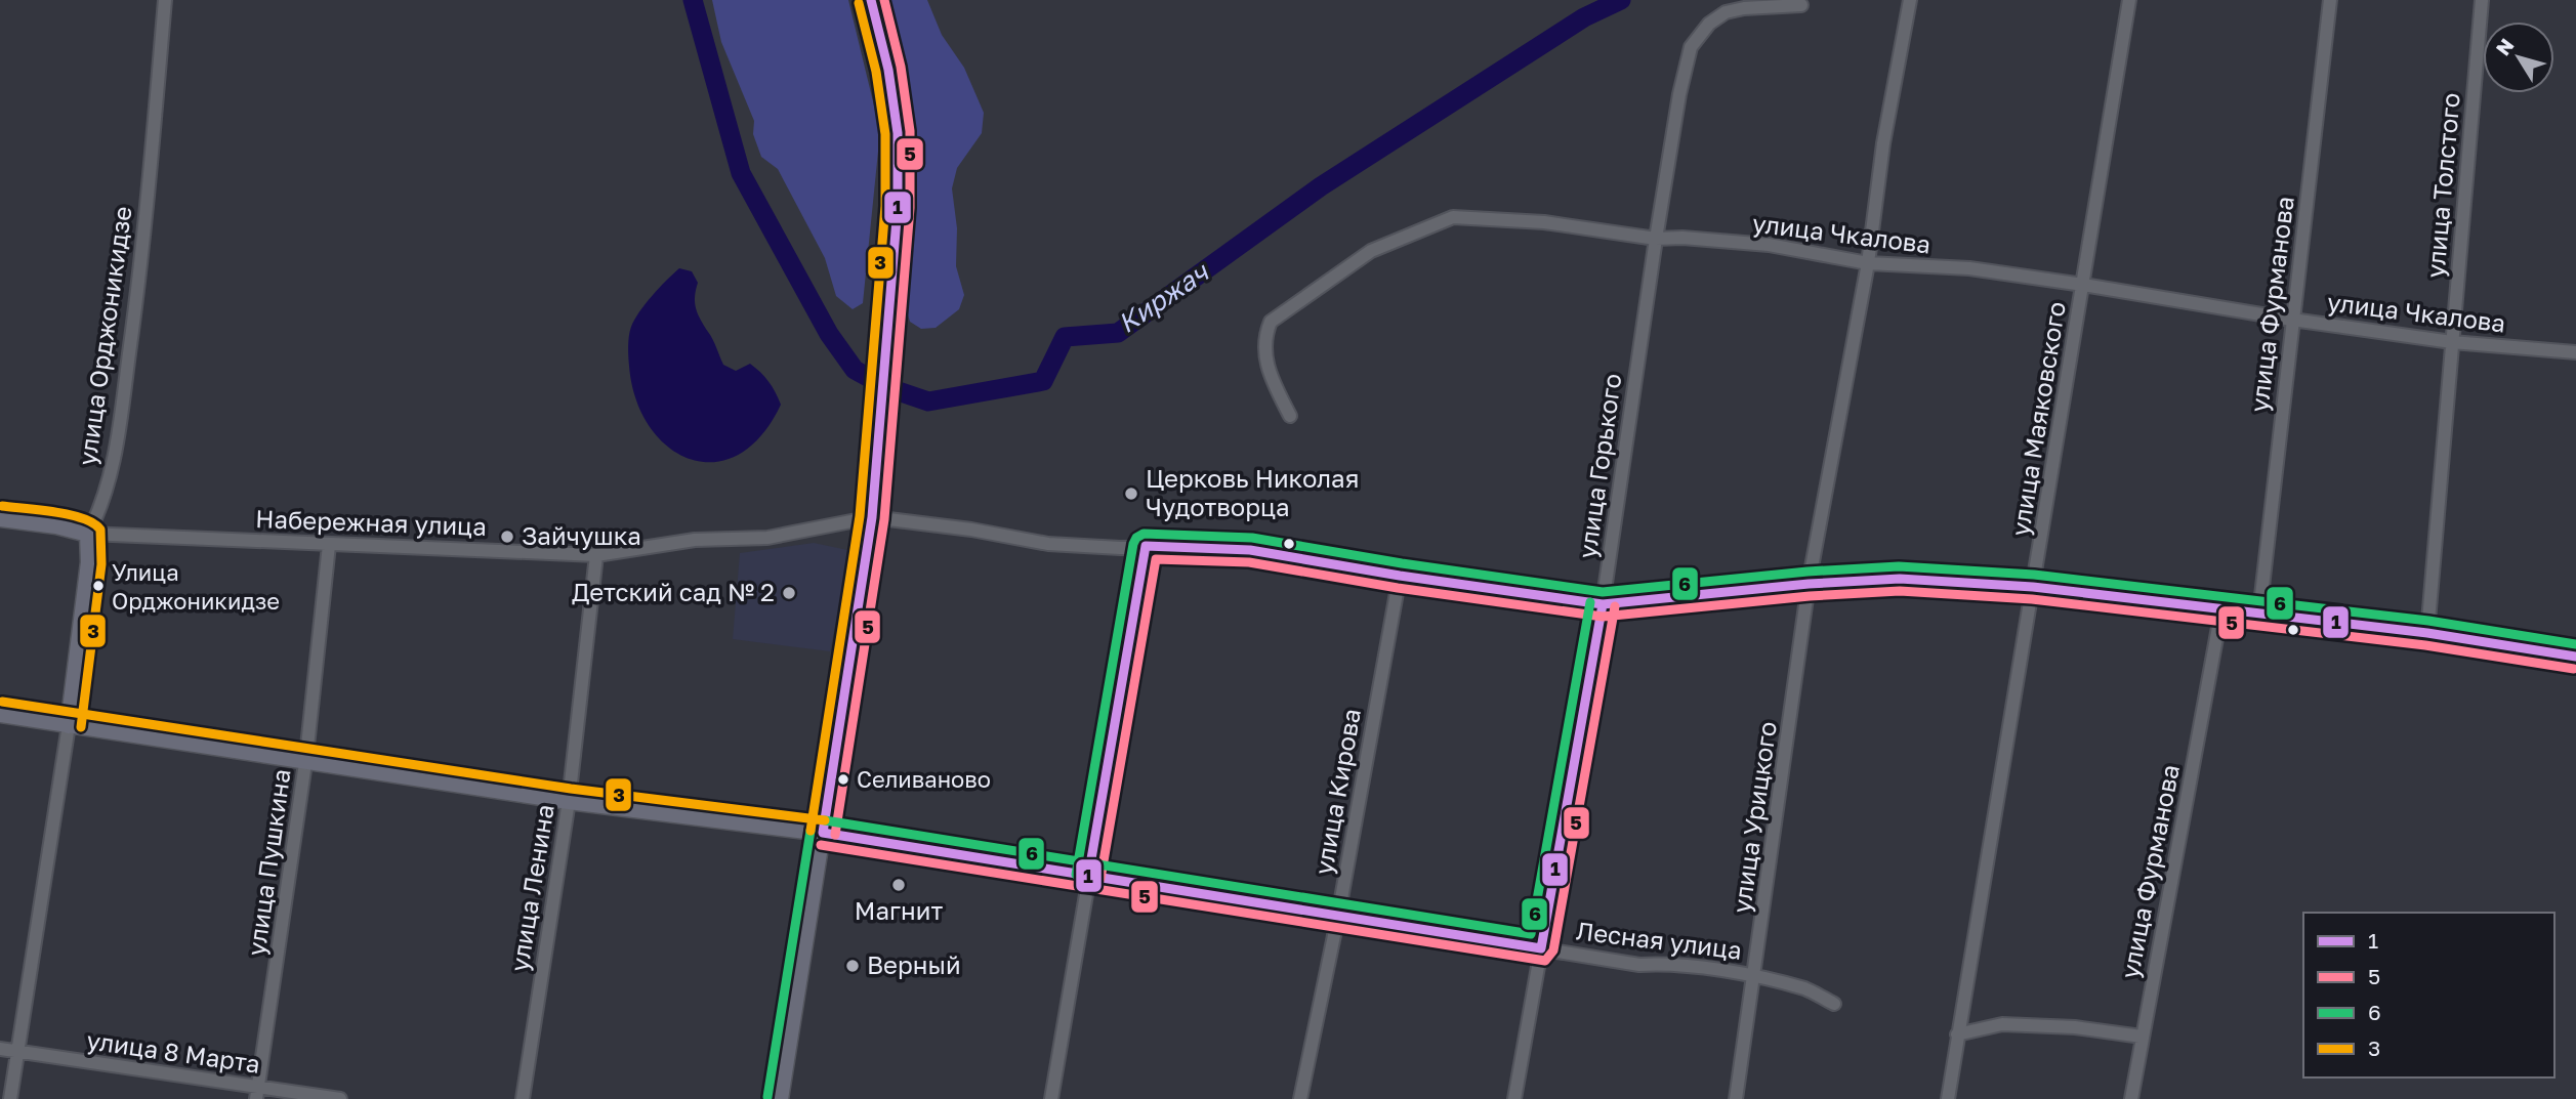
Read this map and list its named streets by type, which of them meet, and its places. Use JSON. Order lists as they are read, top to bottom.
{
  "streets": {
    "main road": ["улица Орджоникидзе", "Набережная улица", "Лесная улица"],
    "street": [
      "улица Толстого",
      "улица Чкалова",
      "улица Фурманова",
      "улица Маяковского",
      "улица Горького",
      "улица Кирова",
      "улица Урицкого",
      "улица Пушкина",
      "улица Ленина",
      "улица 8 Марта"
    ]
  },
  "crossings": [
    ["улица Толстого", "улица Чкалова"],
    ["улица Толстого", "Набережная улица"],
    ["улица Чкалова", "улица Фурманова"],
    ["улица Чкалова", "улица Маяковского"],
    ["улица Чкалова", "улица Горького"],
    ["улица Чкалова", "улица Урицкого"],
    ["улица Фурманова", "Набережная улица"],
    ["улица Орджоникидзе", "Набережная улица"],
    ["улица Орджоникидзе", "Лесная улица"],
    ["улица Орджоникидзе", "улица 8 Марта"],
    ["улица Маяковского", "Набережная улица"],
    ["улица Горького", "Набережная улица"],
    ["улица Горького", "Лесная улица"],
    ["Набережная улица", "улица Кирова"],
    ["Набережная улица", "улица Урицкого"],
    ["Набережная улица", "улица Пушкина"],
    ["Набережная улица", "улица Ленина"],
    ["улица Кирова", "Лесная улица"],
    ["улица Урицкого", "Лесная улица"],
    ["улица Пушкина", "Лесная улица"],
    ["улица Пушкина", "улица 8 Марта"],
    ["улица Ленина", "Лесная улица"]
  ],
  "water": ["Киржач"],
  "places": [
    "Церковь Николая Чудотворца",
    "Зайчушка",
    "Улица Орджоникидзе",
    "Детский сад № 2",
    "Селиваново",
    "Магнит",
    "Верный"
  ],
  "lines": [
    "transit line 1",
    "transit line 5",
    "transit line 3",
    "transit line 6"
  ],
  "legend": [
    "1",
    "5",
    "6",
    "3"
  ],
  "north": "top left"
}
